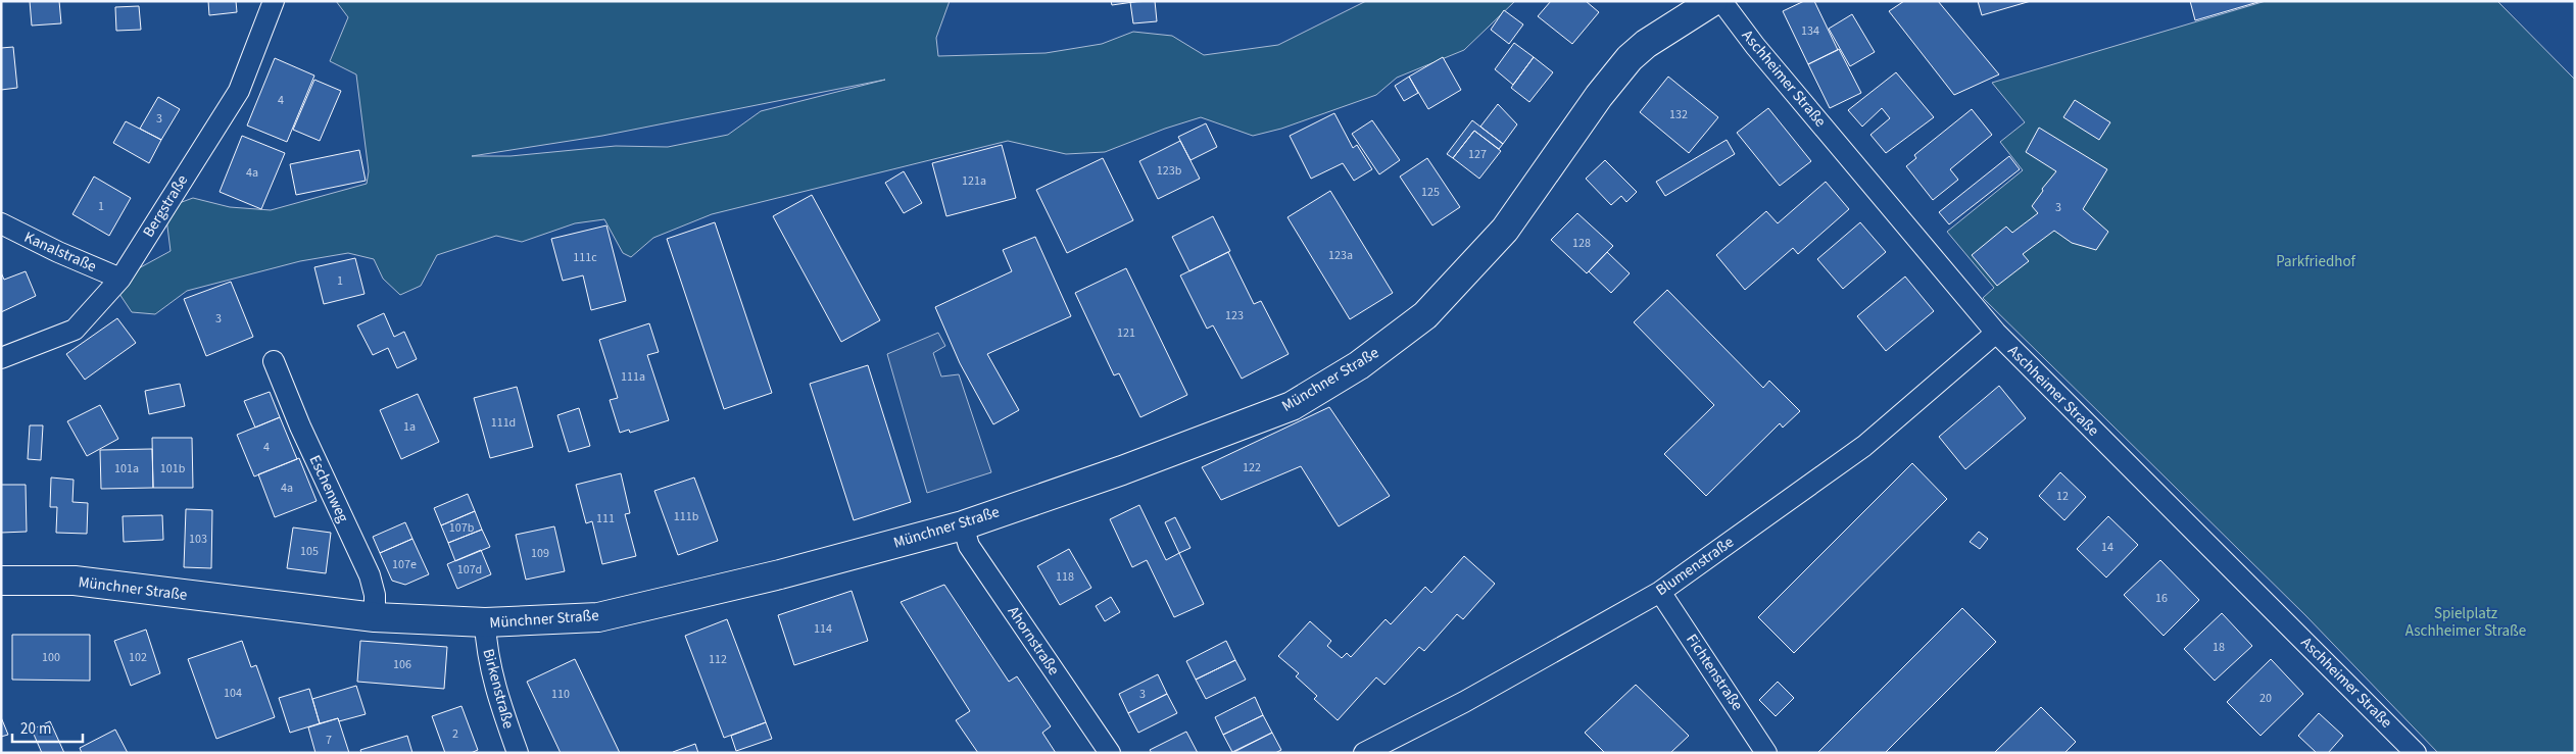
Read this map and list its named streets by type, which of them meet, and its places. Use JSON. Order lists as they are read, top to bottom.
{
  "streets": {
    "main road": ["Münchner Straße"],
    "street": [
      "Aschheimer Straße",
      "Bergstraße",
      "Kanalstraße",
      "Eschenweg",
      "Blumenstraße",
      "Ahornstraße",
      "Fichtenstraße",
      "Birkenstraße"
    ]
  },
  "crossings": [
    ["Aschheimer Straße", "Blumenstraße"],
    ["Bergstraße", "Kanalstraße"],
    ["Münchner Straße", "Eschenweg"],
    ["Münchner Straße", "Ahornstraße"],
    ["Münchner Straße", "Birkenstraße"],
    ["Blumenstraße", "Fichtenstraße"]
  ],
  "parks": ["Parkfriedhof", "Spielplatz Aschheimer Straße"],
  "house_numbers": [
    "134",
    "4",
    "132",
    "3",
    "127",
    "123b",
    "4a",
    "121a",
    "125",
    "1",
    "3",
    "128",
    "123a",
    "111c",
    "1",
    "123",
    "3",
    "121",
    "111a",
    "111d",
    "1a",
    "4",
    "122",
    "101a",
    "101b",
    "4a",
    "12",
    "111b",
    "111",
    "107b",
    "103",
    "14",
    "105",
    "109",
    "107e",
    "107d",
    "118",
    "16",
    "114",
    "18",
    "100",
    "102",
    "112",
    "106",
    "104",
    "110",
    "3",
    "20",
    "2",
    "7"
  ],
  "scale_bar": "20 m"
}
